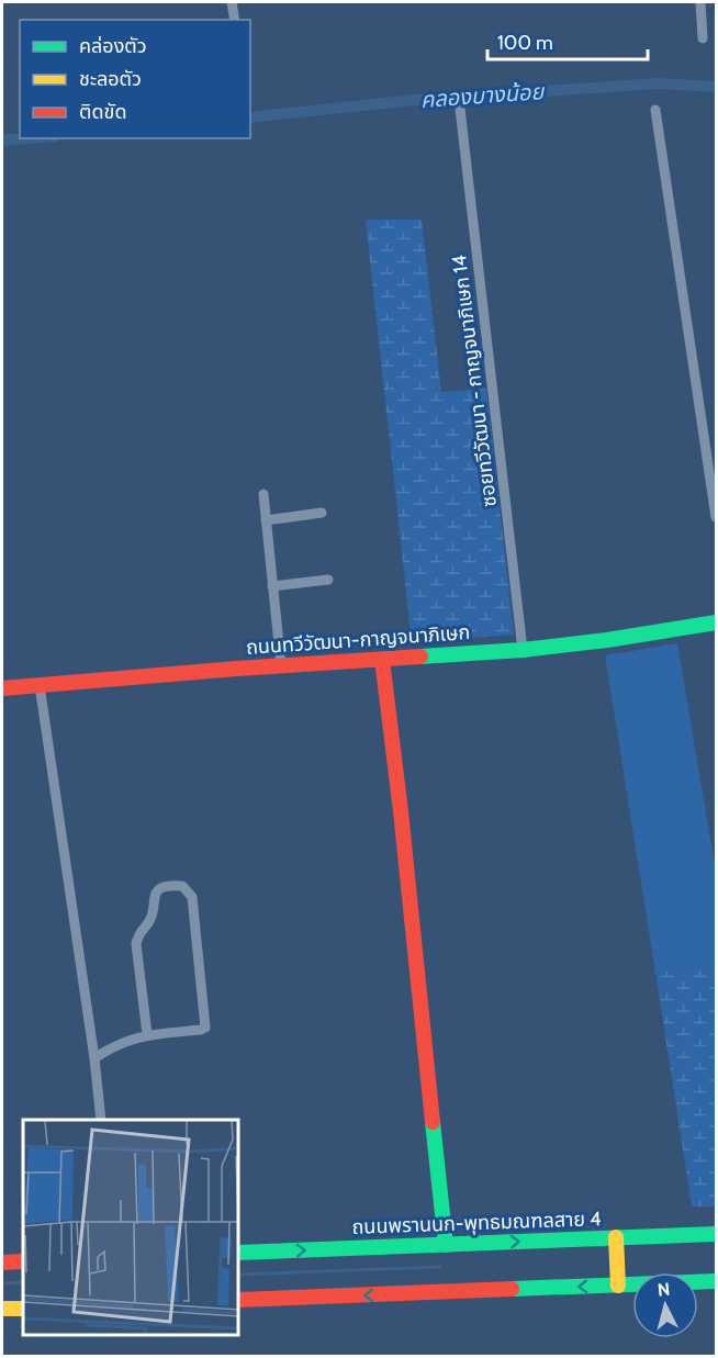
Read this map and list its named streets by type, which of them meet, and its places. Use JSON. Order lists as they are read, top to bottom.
{
  "streets": {
    "street": ["ซอยทวีวัฒนา - กาญจนาภิเษก 14", "ถนนทวีวัฒนา-กาญจนาภิเษก", "ถนนพรานนก-พุทธมณฑลสาย 4"]
  },
  "crossings": [
    ["ซอยทวีวัฒนา - กาญจนาภิเษก 14", "ถนนทวีวัฒนา-กาญจนาภิเษก"]
  ],
  "water": ["คลองบางน้อย"],
  "legend": ["คล่องตัว", "ชะลอตัว", "ติดขัด"],
  "scale_bar": "100 m",
  "north": "top"
}
